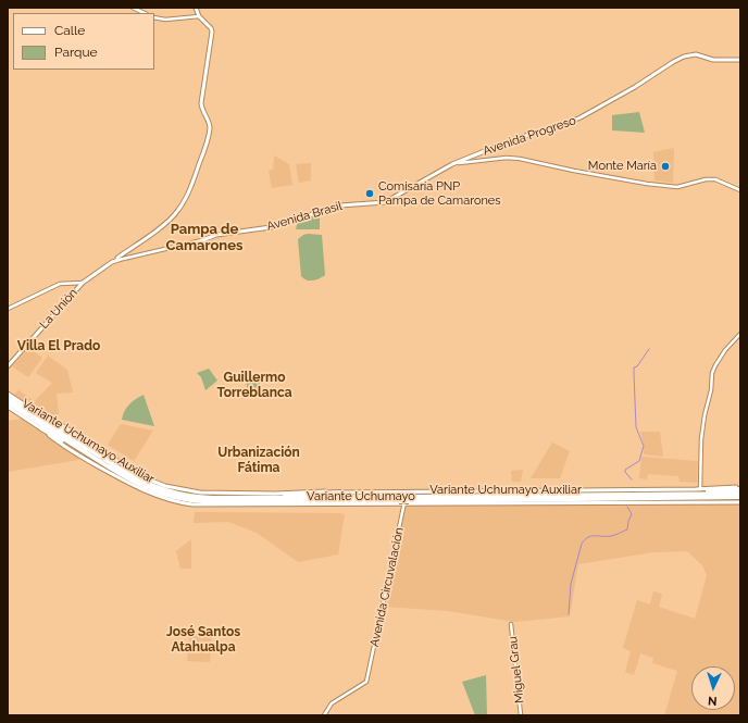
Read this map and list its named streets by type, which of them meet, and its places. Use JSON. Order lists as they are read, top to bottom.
{
  "streets": {
    "highway": ["Variante Uchumayo"],
    "main road": [
      "Avenida Progreso",
      "Avenida Brasil",
      "La Unión",
      "Variante Uchumayo Auxiliar"
    ],
    "street": ["Avenida Circuvalación", "Miguel Grau"]
  },
  "crossings": [
    ["Avenida Progreso", "Avenida Brasil"],
    ["Avenida Brasil", "La Unión"],
    ["Variante Uchumayo Auxiliar", "Variante Uchumayo"],
    ["Variante Uchumayo Auxiliar", "Avenida Circuvalación"],
    ["Variante Uchumayo", "Avenida Circuvalación"]
  ],
  "districts": [
    "Pampa de Camarones",
    "Villa El Prado",
    "Guillermo Torreblanca",
    "Urbanización Fátima",
    "José Santos Atahualpa"
  ],
  "places": ["Monte María", "Comisaría PNP Pampa de Camarones"],
  "legend": ["Calle", "Parque"],
  "north": "bottom"
}
